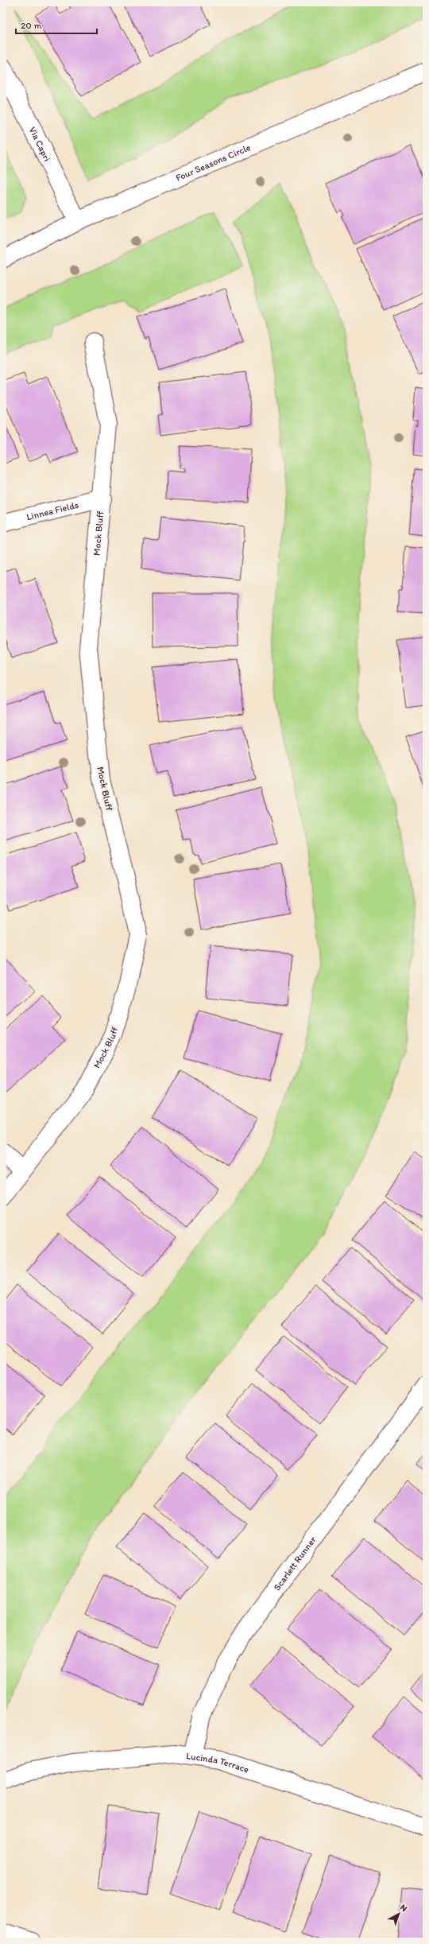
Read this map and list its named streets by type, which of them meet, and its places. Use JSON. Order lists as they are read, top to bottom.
{
  "streets": {
    "street": [
      "Via Capri",
      "Four Seasons Circle",
      "Linnea Fields",
      "Mock Bluff",
      "Scarlett Runner",
      "Lucinda Terrace"
    ]
  },
  "crossings": [
    ["Via Capri", "Four Seasons Circle"],
    ["Linnea Fields", "Mock Bluff"],
    ["Scarlett Runner", "Lucinda Terrace"]
  ],
  "scale_bar": "20 m",
  "north": "top right"
}
